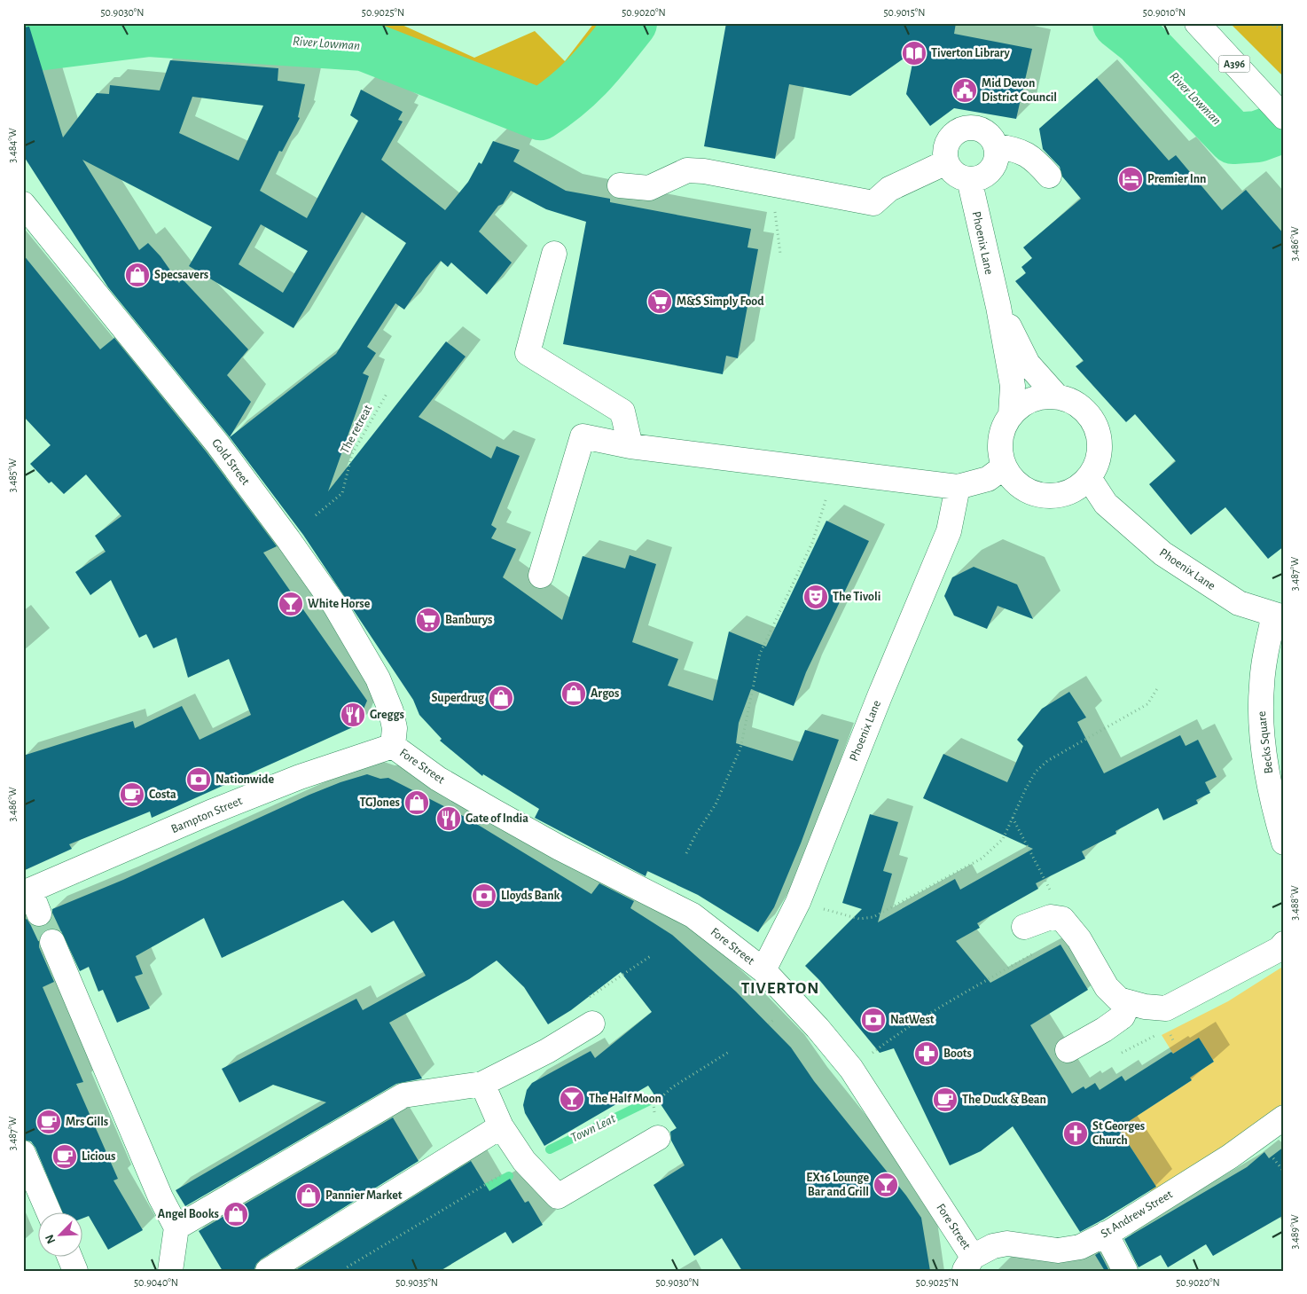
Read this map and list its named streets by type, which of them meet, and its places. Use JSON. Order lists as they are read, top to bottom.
{
  "streets": {
    "street": [
      "A396",
      "Phoenix Lane",
      "Gold Street",
      "Becks Square",
      "Fore Street",
      "Bampton Street",
      "St Andrew Street"
    ],
    "path": ["The retreat"]
  },
  "crossings": [
    ["Phoenix Lane", "Becks Square"],
    ["Phoenix Lane", "Fore Street"],
    ["Gold Street", "Fore Street"],
    ["Gold Street", "Bampton Street"],
    ["Fore Street", "Bampton Street"],
    ["Fore Street", "St Andrew Street"]
  ],
  "districts": ["TIVERTON"],
  "water": ["River Lowman", "Town Leat"],
  "places": {
    "library": ["Tiverton Library"],
    "public building": ["Mid Devon District Council"],
    "hotel": ["Premier Inn"],
    "shop": [
      "Specsavers",
      "Argos",
      "Superdrug",
      "TGJones",
      "Pannier Market",
      "Angel Books"
    ],
    "supermarket": ["M&S Simply Food", "Banburys"],
    "theatre": ["The Tivoli"],
    "bar": ["White Horse", "The Half Moon", "EX16 Lounge Bar and Grill"],
    "restaurant": ["Greggs", "Gate of India"],
    "bank": ["Nationwide", "Lloyds Bank", "NatWest"],
    "cafe": [
      "Costa",
      "The Duck & Bean",
      "Mrs Gills",
      "Licious"
    ],
    "pharmacy": ["Boots"],
    "church": ["St Georges Church"]
  },
  "north": "bottom left",
  "coordinates": [
    "50.9030°N",
    "50.9025°N",
    "50.9020°N",
    "50.9015°N",
    "50.9010°N",
    "3.484°W",
    "3.486°W",
    "3.485°W",
    "3.487°W",
    "3.488°W",
    "3.489°W",
    "50.9040°N",
    "50.9035°N"
  ]
}
